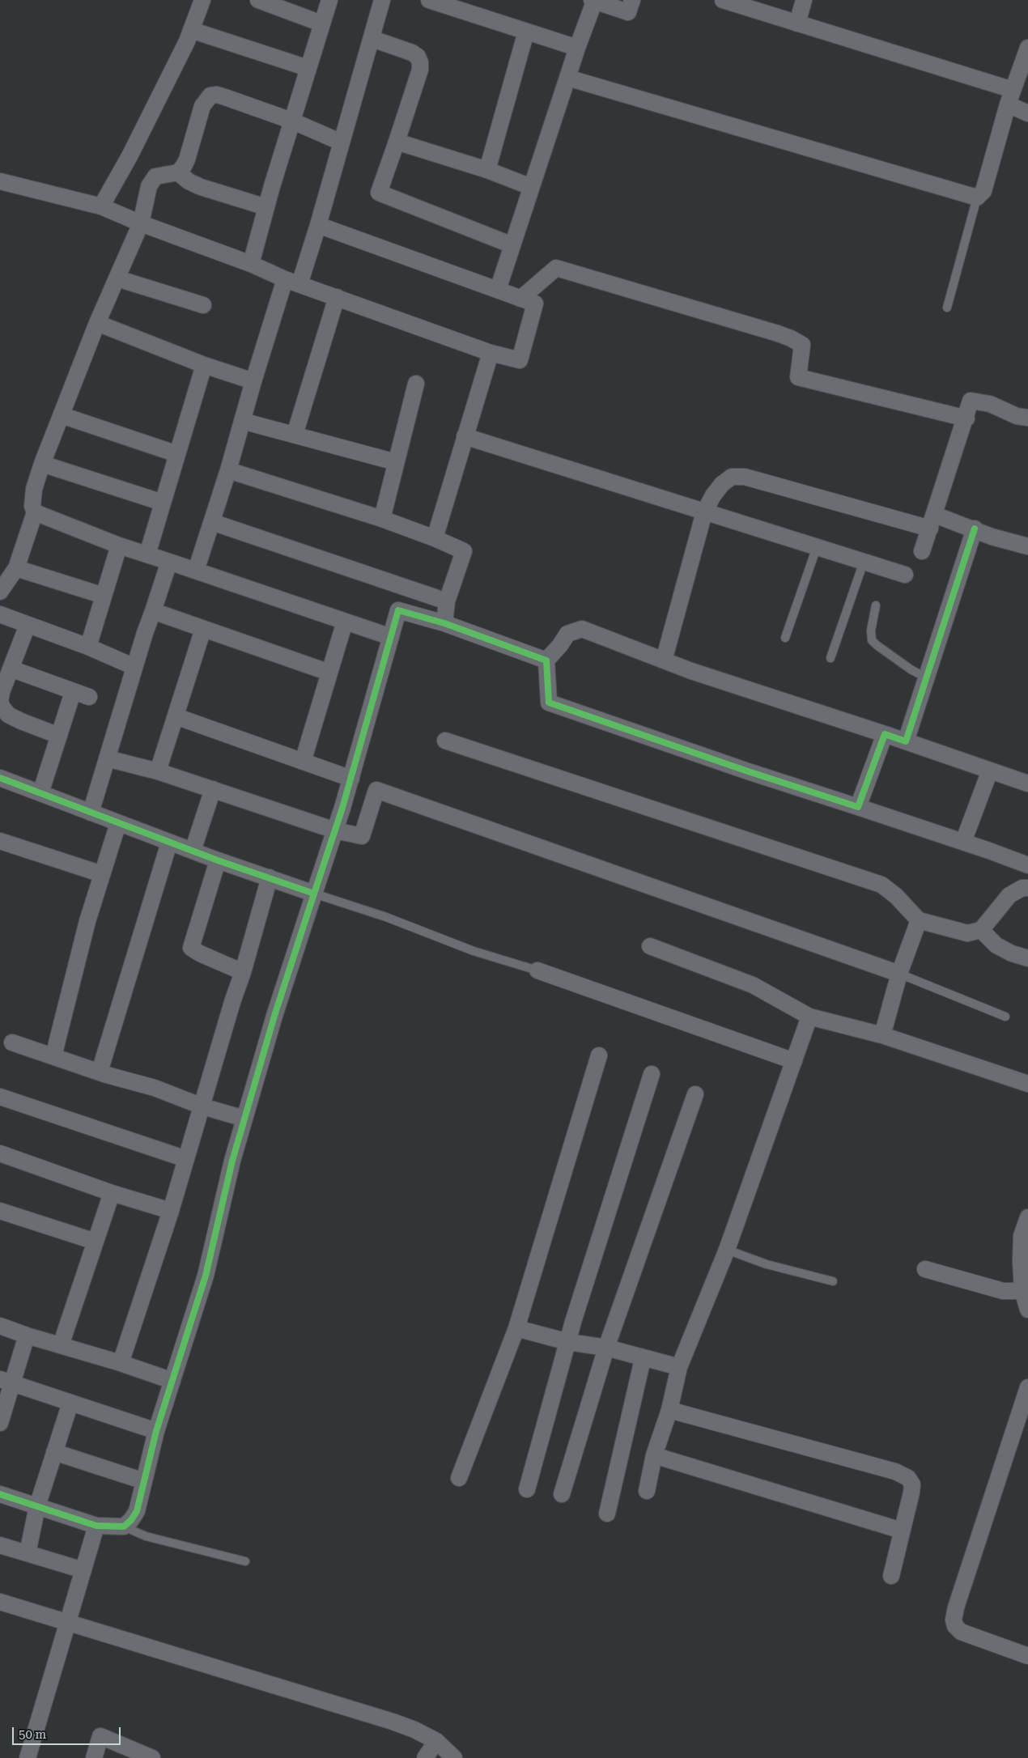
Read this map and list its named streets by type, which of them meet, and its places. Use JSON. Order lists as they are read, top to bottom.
{
  "scale_bar": "50 m"
}
